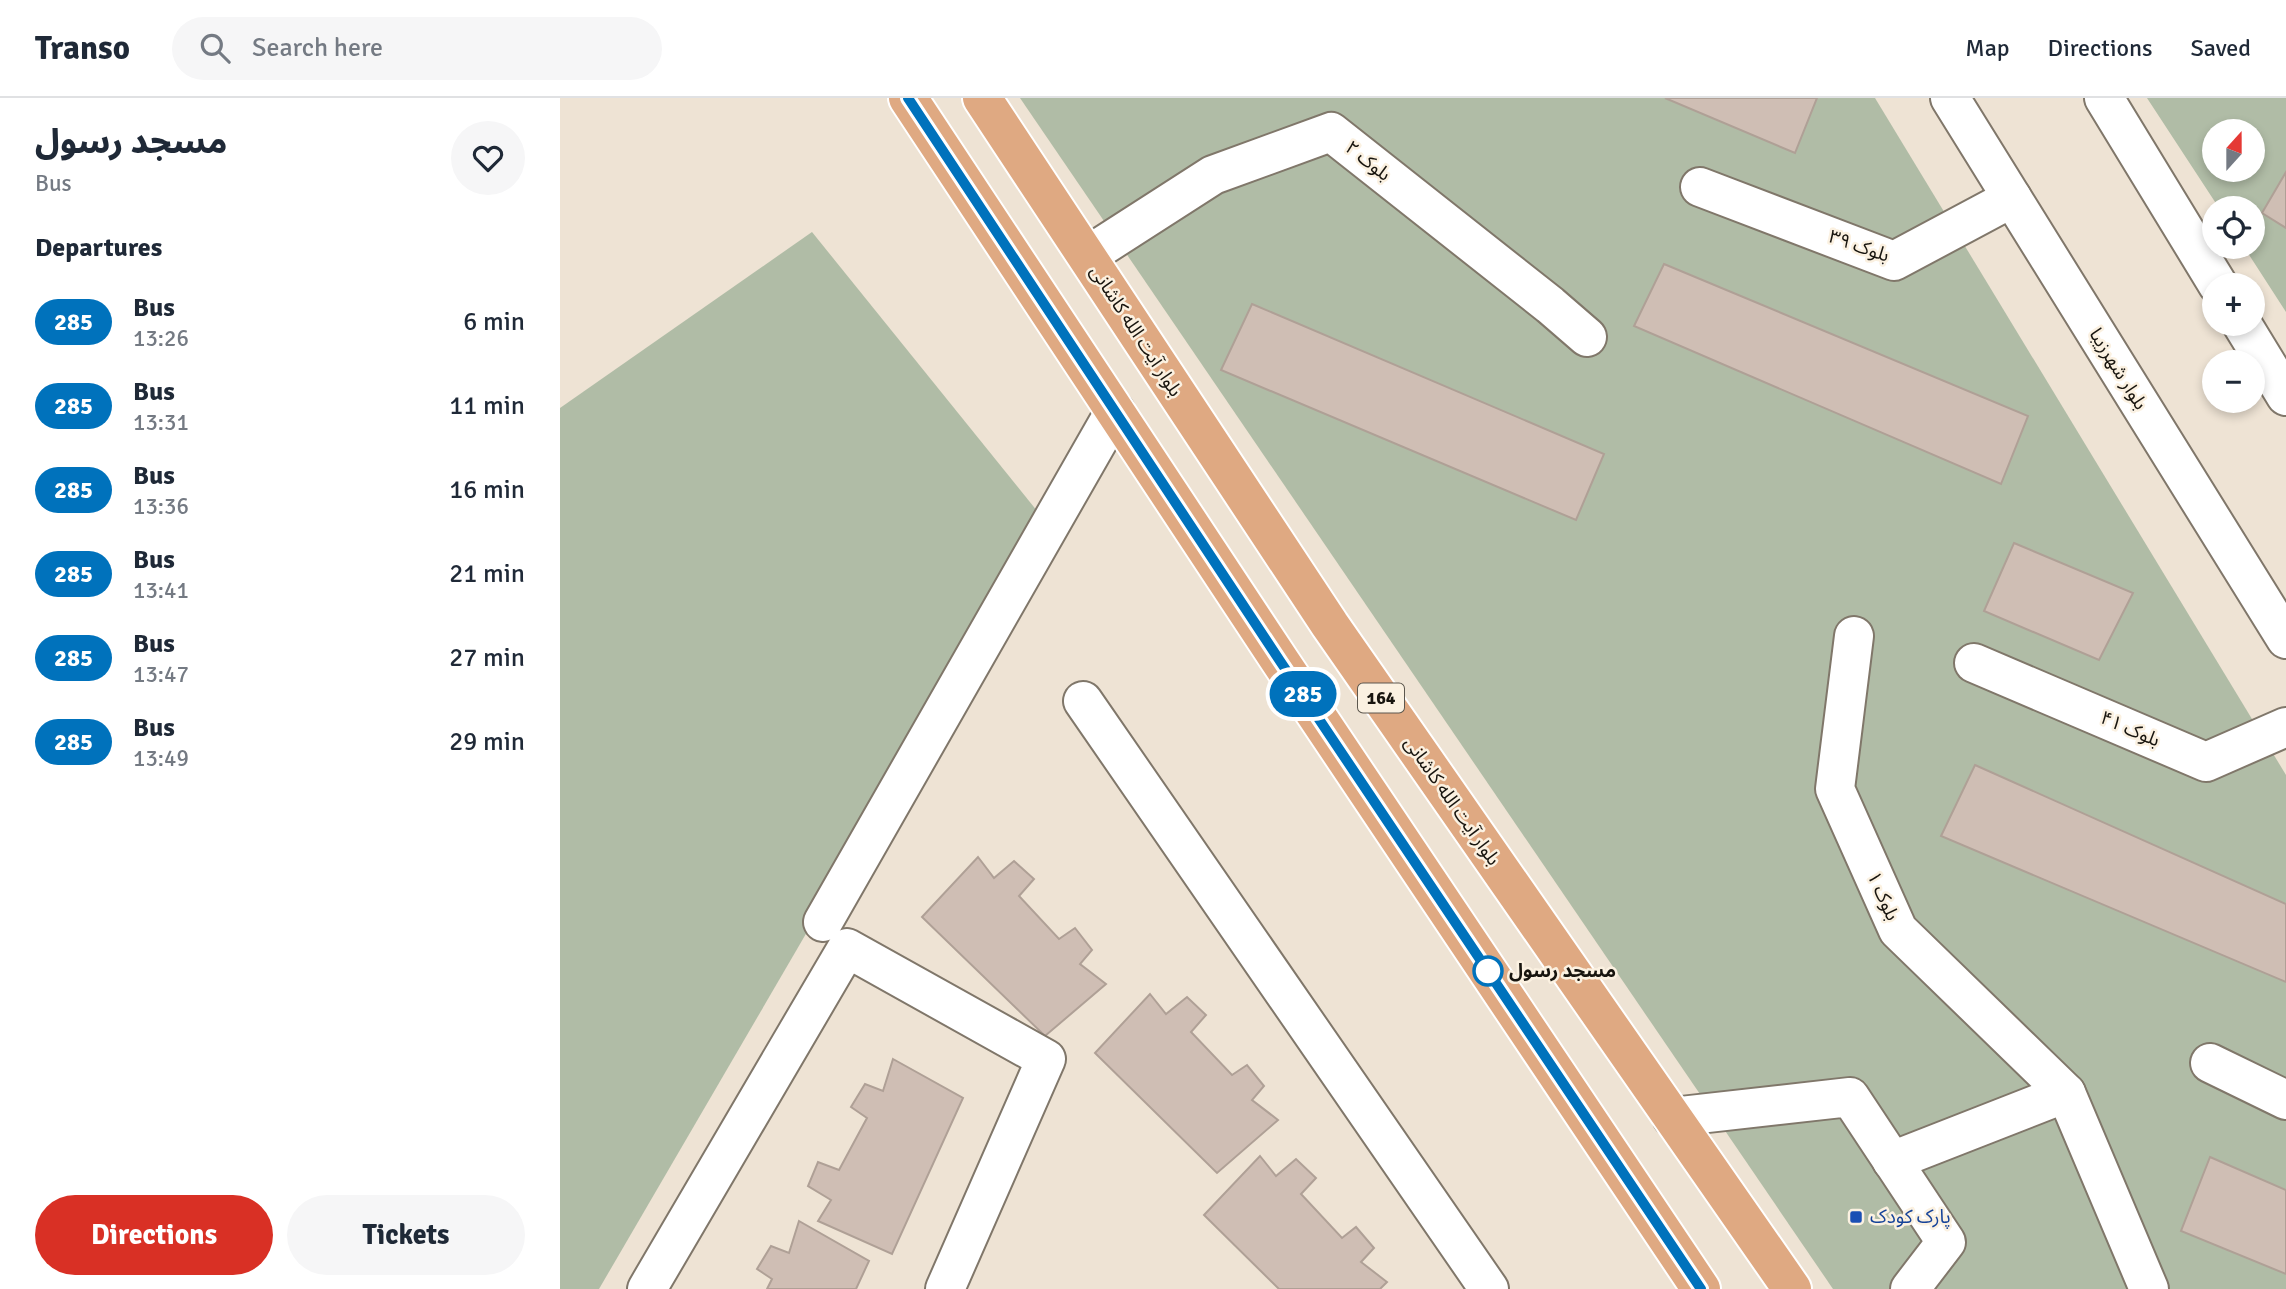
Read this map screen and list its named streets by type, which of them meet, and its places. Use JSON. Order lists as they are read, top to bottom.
{
  "streets": {
    "main road": ["بلوار آیت الله کاشانی", "164"],
    "street": [
      "بلوک ۲",
      "بلوک ۳۹",
      "بلوار شهرزیبا",
      "بلوک ۴۱",
      "بلوک ۱"
    ]
  },
  "crossings": [
    ["بلوک ۲", "بلوار آیت الله کاشانی"],
    ["بلوک ۳۹", "بلوار شهرزیبا"]
  ],
  "places": {
    "other": ["مسجد رسول"],
    "transit": ["پارک کودک"]
  },
  "lines": ["bus line 285"],
  "north": "top",
  "page": {
    "header": "Transo",
    "search": "Search here",
    "nav": ["Map", "Directions", "Saved"],
    "heading": [
      ["مسجد رسول", "Bus"],
      "Departures"
    ],
    "on_map": "285",
    "map_buttons": ["+", "−"],
    "list": [
      {
        "mark": "285",
        "name": "Bus",
        "note": "13:26",
        "value": "6 min"
      },
      {
        "mark": "285",
        "name": "Bus",
        "note": "13:31",
        "value": "11 min"
      },
      {
        "mark": "285",
        "name": "Bus",
        "note": "13:36",
        "value": "16 min"
      },
      {
        "mark": "285",
        "name": "Bus",
        "note": "13:41",
        "value": "21 min"
      },
      {
        "mark": "285",
        "name": "Bus",
        "note": "13:47",
        "value": "27 min"
      },
      {
        "mark": "285",
        "name": "Bus",
        "note": "13:49",
        "value": "29 min"
      }
    ],
    "buttons": ["Directions", "Tickets"]
  }
}
